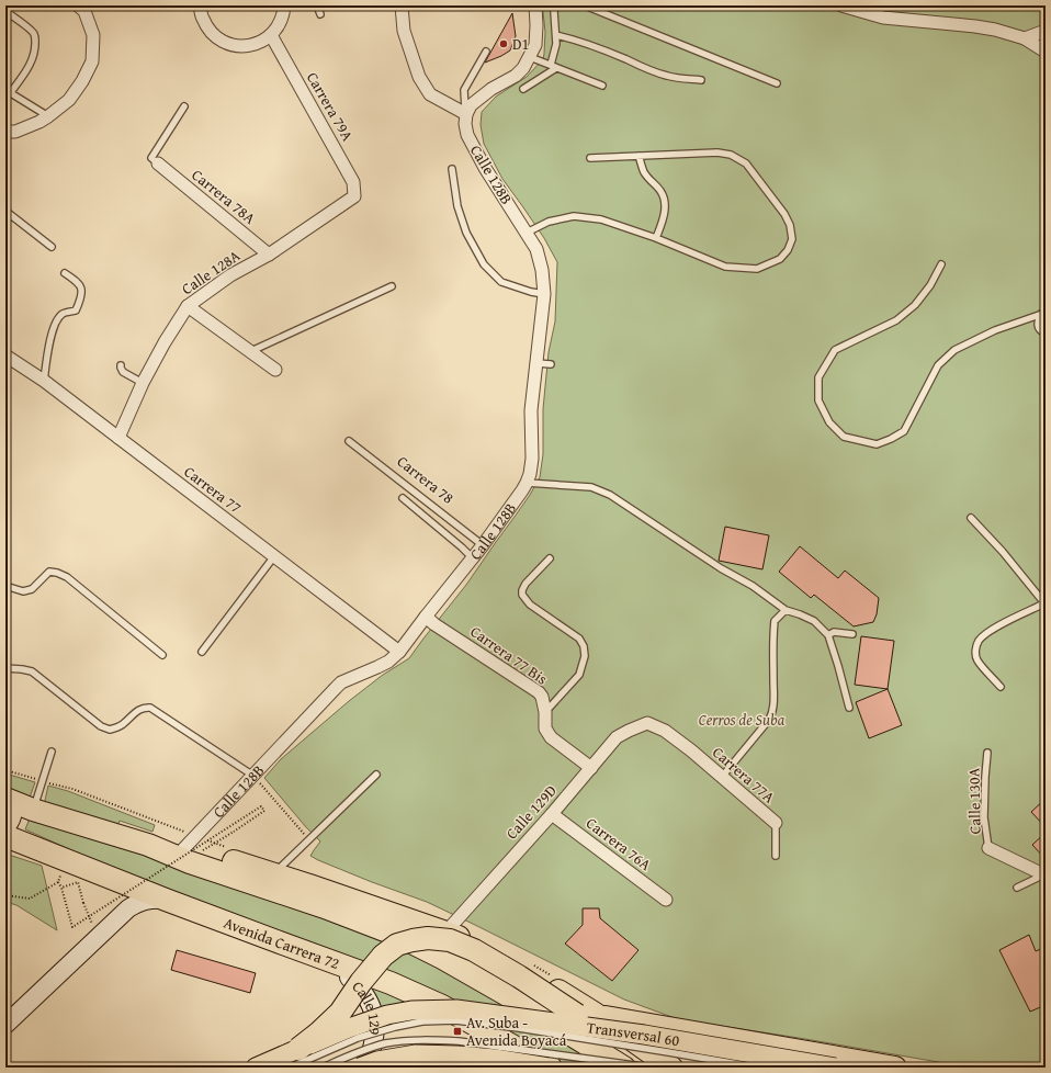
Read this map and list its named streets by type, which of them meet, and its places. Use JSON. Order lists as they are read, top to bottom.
{
  "streets": {
    "highway": ["Avenida Carrera 72"],
    "main road": ["Transversal 60"],
    "street": [
      "Carrera 79A",
      "Calle 128B",
      "Carrera 78A",
      "Calle 128A",
      "Carrera 77",
      "Carrera 77 Bis",
      "Carrera 77A",
      "Calle 129D",
      "Carrera 76A",
      "Calle 129"
    ],
    "lane": ["Carrera 78", "Calle 130A"]
  },
  "crossings": [
    ["Carrera 79A", "Calle 128A"],
    ["Calle 128B", "Carrera 78"],
    ["Calle 128B", "Carrera 77"],
    ["Calle 128B", "Carrera 77 Bis"],
    ["Carrera 78A", "Calle 128A"],
    ["Calle 128A", "Carrera 77"],
    ["Carrera 77 Bis", "Calle 129D"],
    ["Carrera 77A", "Calle 129D"],
    ["Calle 129D", "Carrera 76A"],
    ["Avenida Carrera 72", "Calle 129"]
  ],
  "parks": ["Cerros de Suba"],
  "places": {
    "other": ["D1"],
    "transit": ["Av. Suba - Avenida Boyacá"]
  }
}
